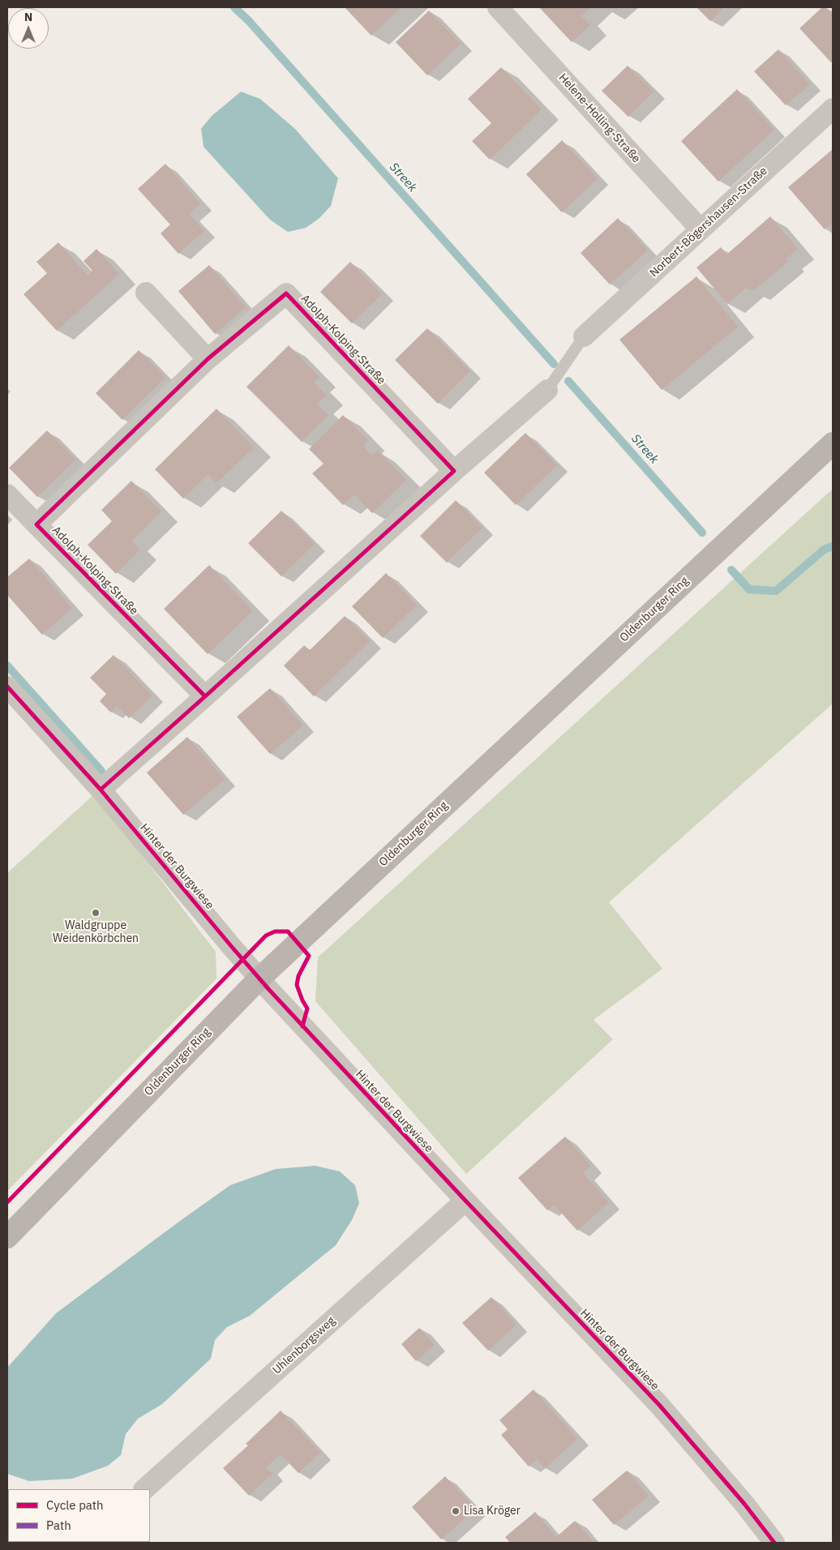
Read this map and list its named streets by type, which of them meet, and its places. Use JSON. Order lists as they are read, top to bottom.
{
  "streets": {
    "main road": ["Oldenburger Ring"],
    "street": [
      "Helene-Holling-Straße",
      "Norbert-Bögershausen-Straße",
      "Adolph-Kolping-Straße",
      "Hinter der Burgwiese",
      "Uhlenborgsweg"
    ]
  },
  "crossings": [
    ["Helene-Holling-Straße", "Norbert-Bögershausen-Straße"],
    ["Oldenburger Ring", "Hinter der Burgwiese"],
    ["Hinter der Burgwiese", "Uhlenborgsweg"]
  ],
  "water": ["Streek"],
  "places": ["Waldgruppe Weidenkörbchen", "Lisa Kröger"],
  "legend": ["Cycle path", "Path"],
  "north": "top"
}
